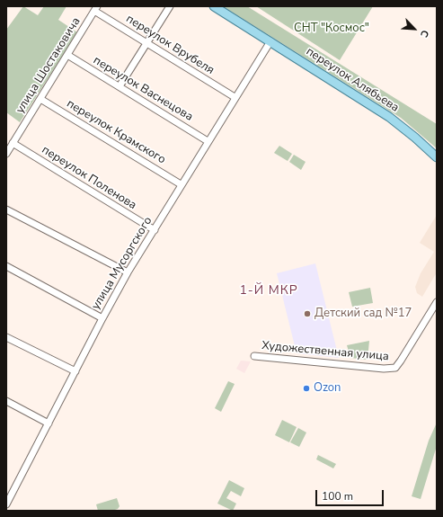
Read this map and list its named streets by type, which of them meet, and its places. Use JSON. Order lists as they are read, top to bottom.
{
  "streets": {
    "main road": ["переулок Алябьева"],
    "street": [
      "переулок Врубеля",
      "улица Шостаковича",
      "переулок Васнецова",
      "переулок Крамского",
      "переулок Поленова",
      "улица Мусоргского",
      "Художественная улица"
    ]
  },
  "crossings": [
    ["переулок Врубеля", "улица Шостаковича"],
    ["переулок Врубеля", "улица Мусоргского"],
    ["улица Шостаковича", "переулок Васнецова"],
    ["улица Шостаковича", "переулок Крамского"],
    ["улица Шостаковича", "переулок Поленова"],
    ["переулок Алябьева", "улица Мусоргского"],
    ["переулок Васнецова", "улица Мусоргского"],
    ["переулок Крамского", "улица Мусоргского"],
    ["переулок Поленова", "улица Мусоргского"]
  ],
  "districts": ["1-Й МКР"],
  "parks": ["СНТ \"Космос\""],
  "places": ["Детский сад №17", "Ozon"],
  "scale_bar": "100 m",
  "north": "bottom right"
}
